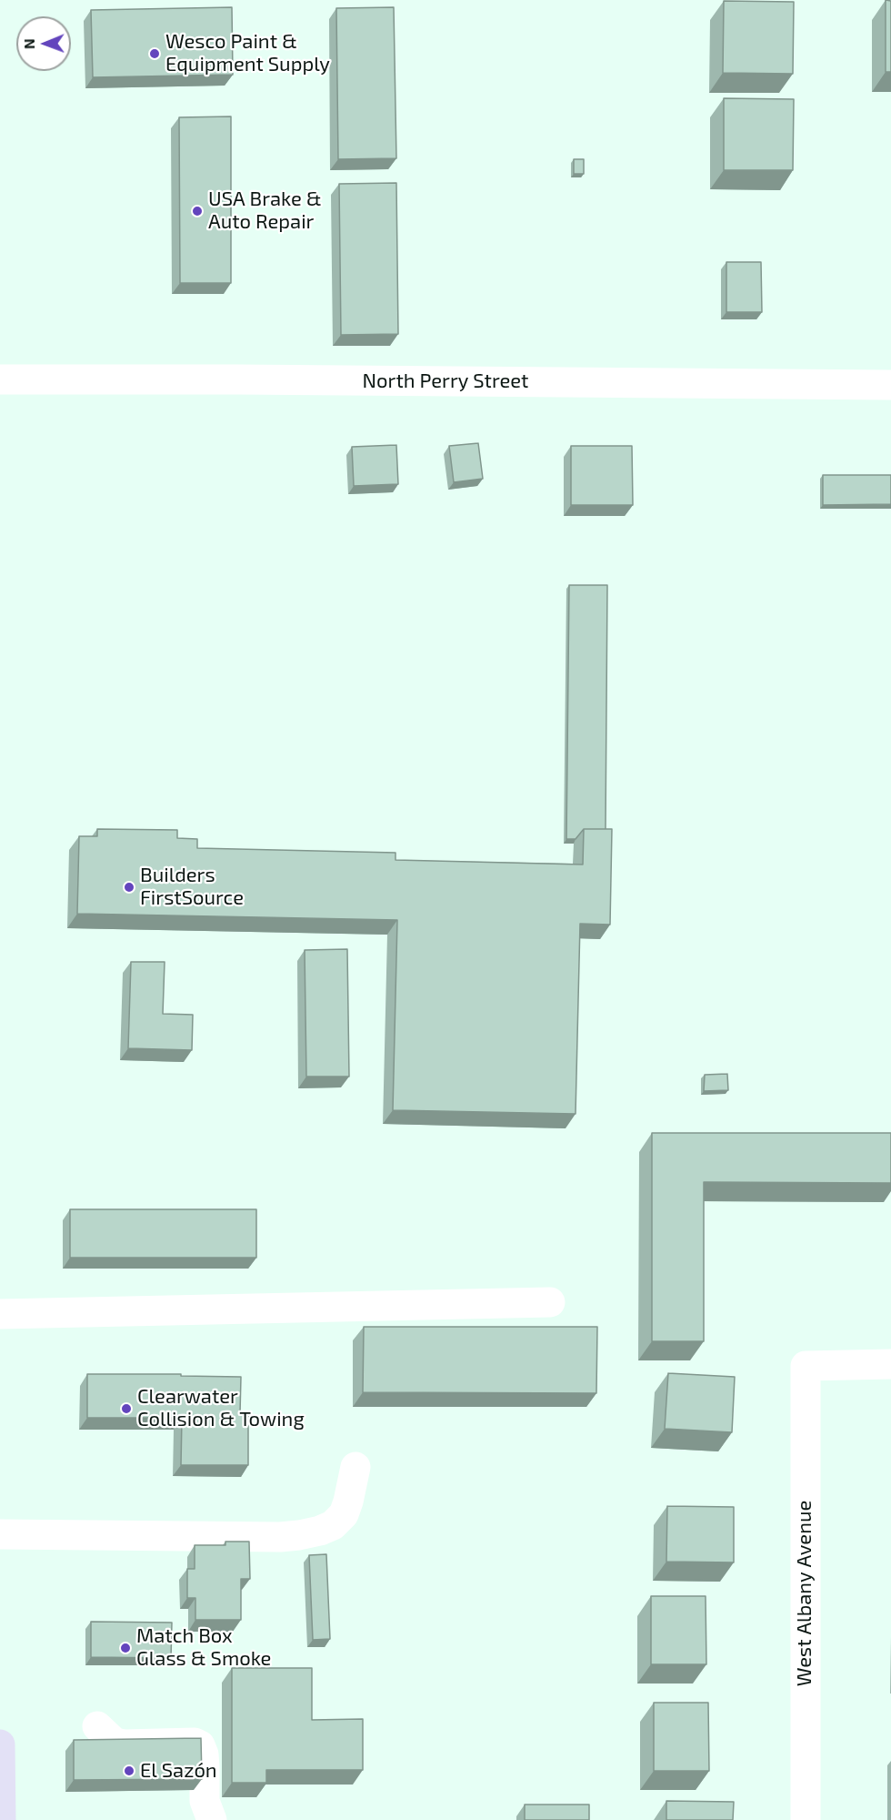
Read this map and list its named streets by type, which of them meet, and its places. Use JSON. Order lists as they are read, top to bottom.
{
  "streets": {
    "street": ["North Perry Street", "West Albany Avenue"]
  },
  "places": [
    "Wesco Paint & Equipment Supply",
    "USA Brake & Auto Repair",
    "Builders FirstSource",
    "Clearwater Collision & Towing",
    "Match Box Glass & Smoke",
    "El Sazón"
  ],
  "north": "left"
}
